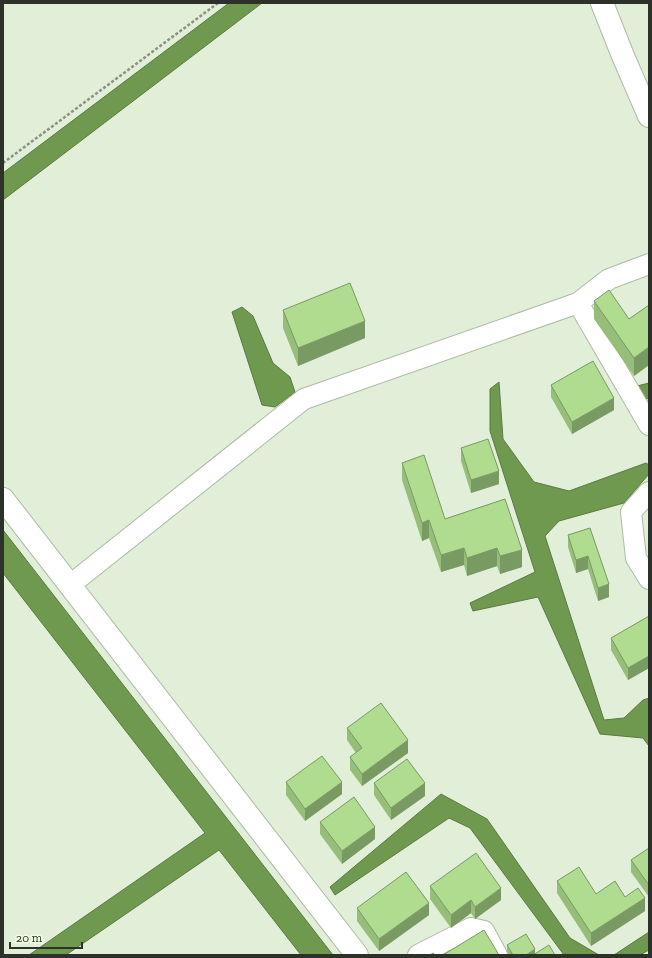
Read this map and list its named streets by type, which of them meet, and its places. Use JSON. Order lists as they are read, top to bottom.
{
  "scale_bar": "20 m"
}
